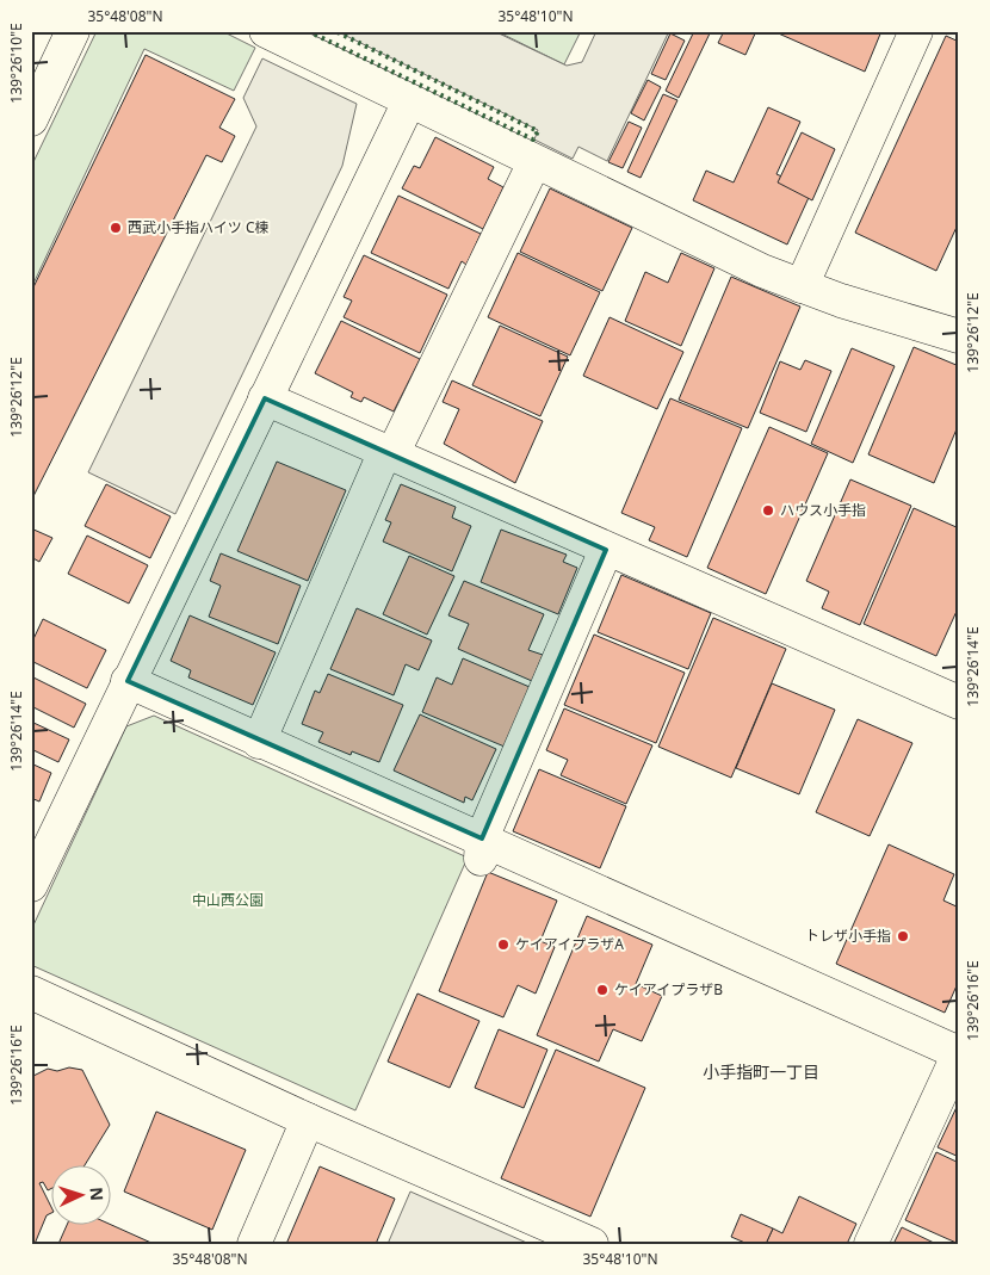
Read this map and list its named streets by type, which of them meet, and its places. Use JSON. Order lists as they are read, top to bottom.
{
  "districts": ["小手指町一丁目"],
  "parks": ["中山西公園"],
  "places": [
    "西武小手指ハイツ C棟",
    "ハウス小手指",
    "トレザ小手指",
    "ケイアイプラザA",
    "ケイアイプラザB"
  ],
  "north": "right",
  "coordinates": [
    "35°48'08\"N",
    "35°48'10\"N",
    "139°26'10\"E",
    "139°26'12\"E",
    "139°26'14\"E",
    "139°26'16\"E"
  ]
}
